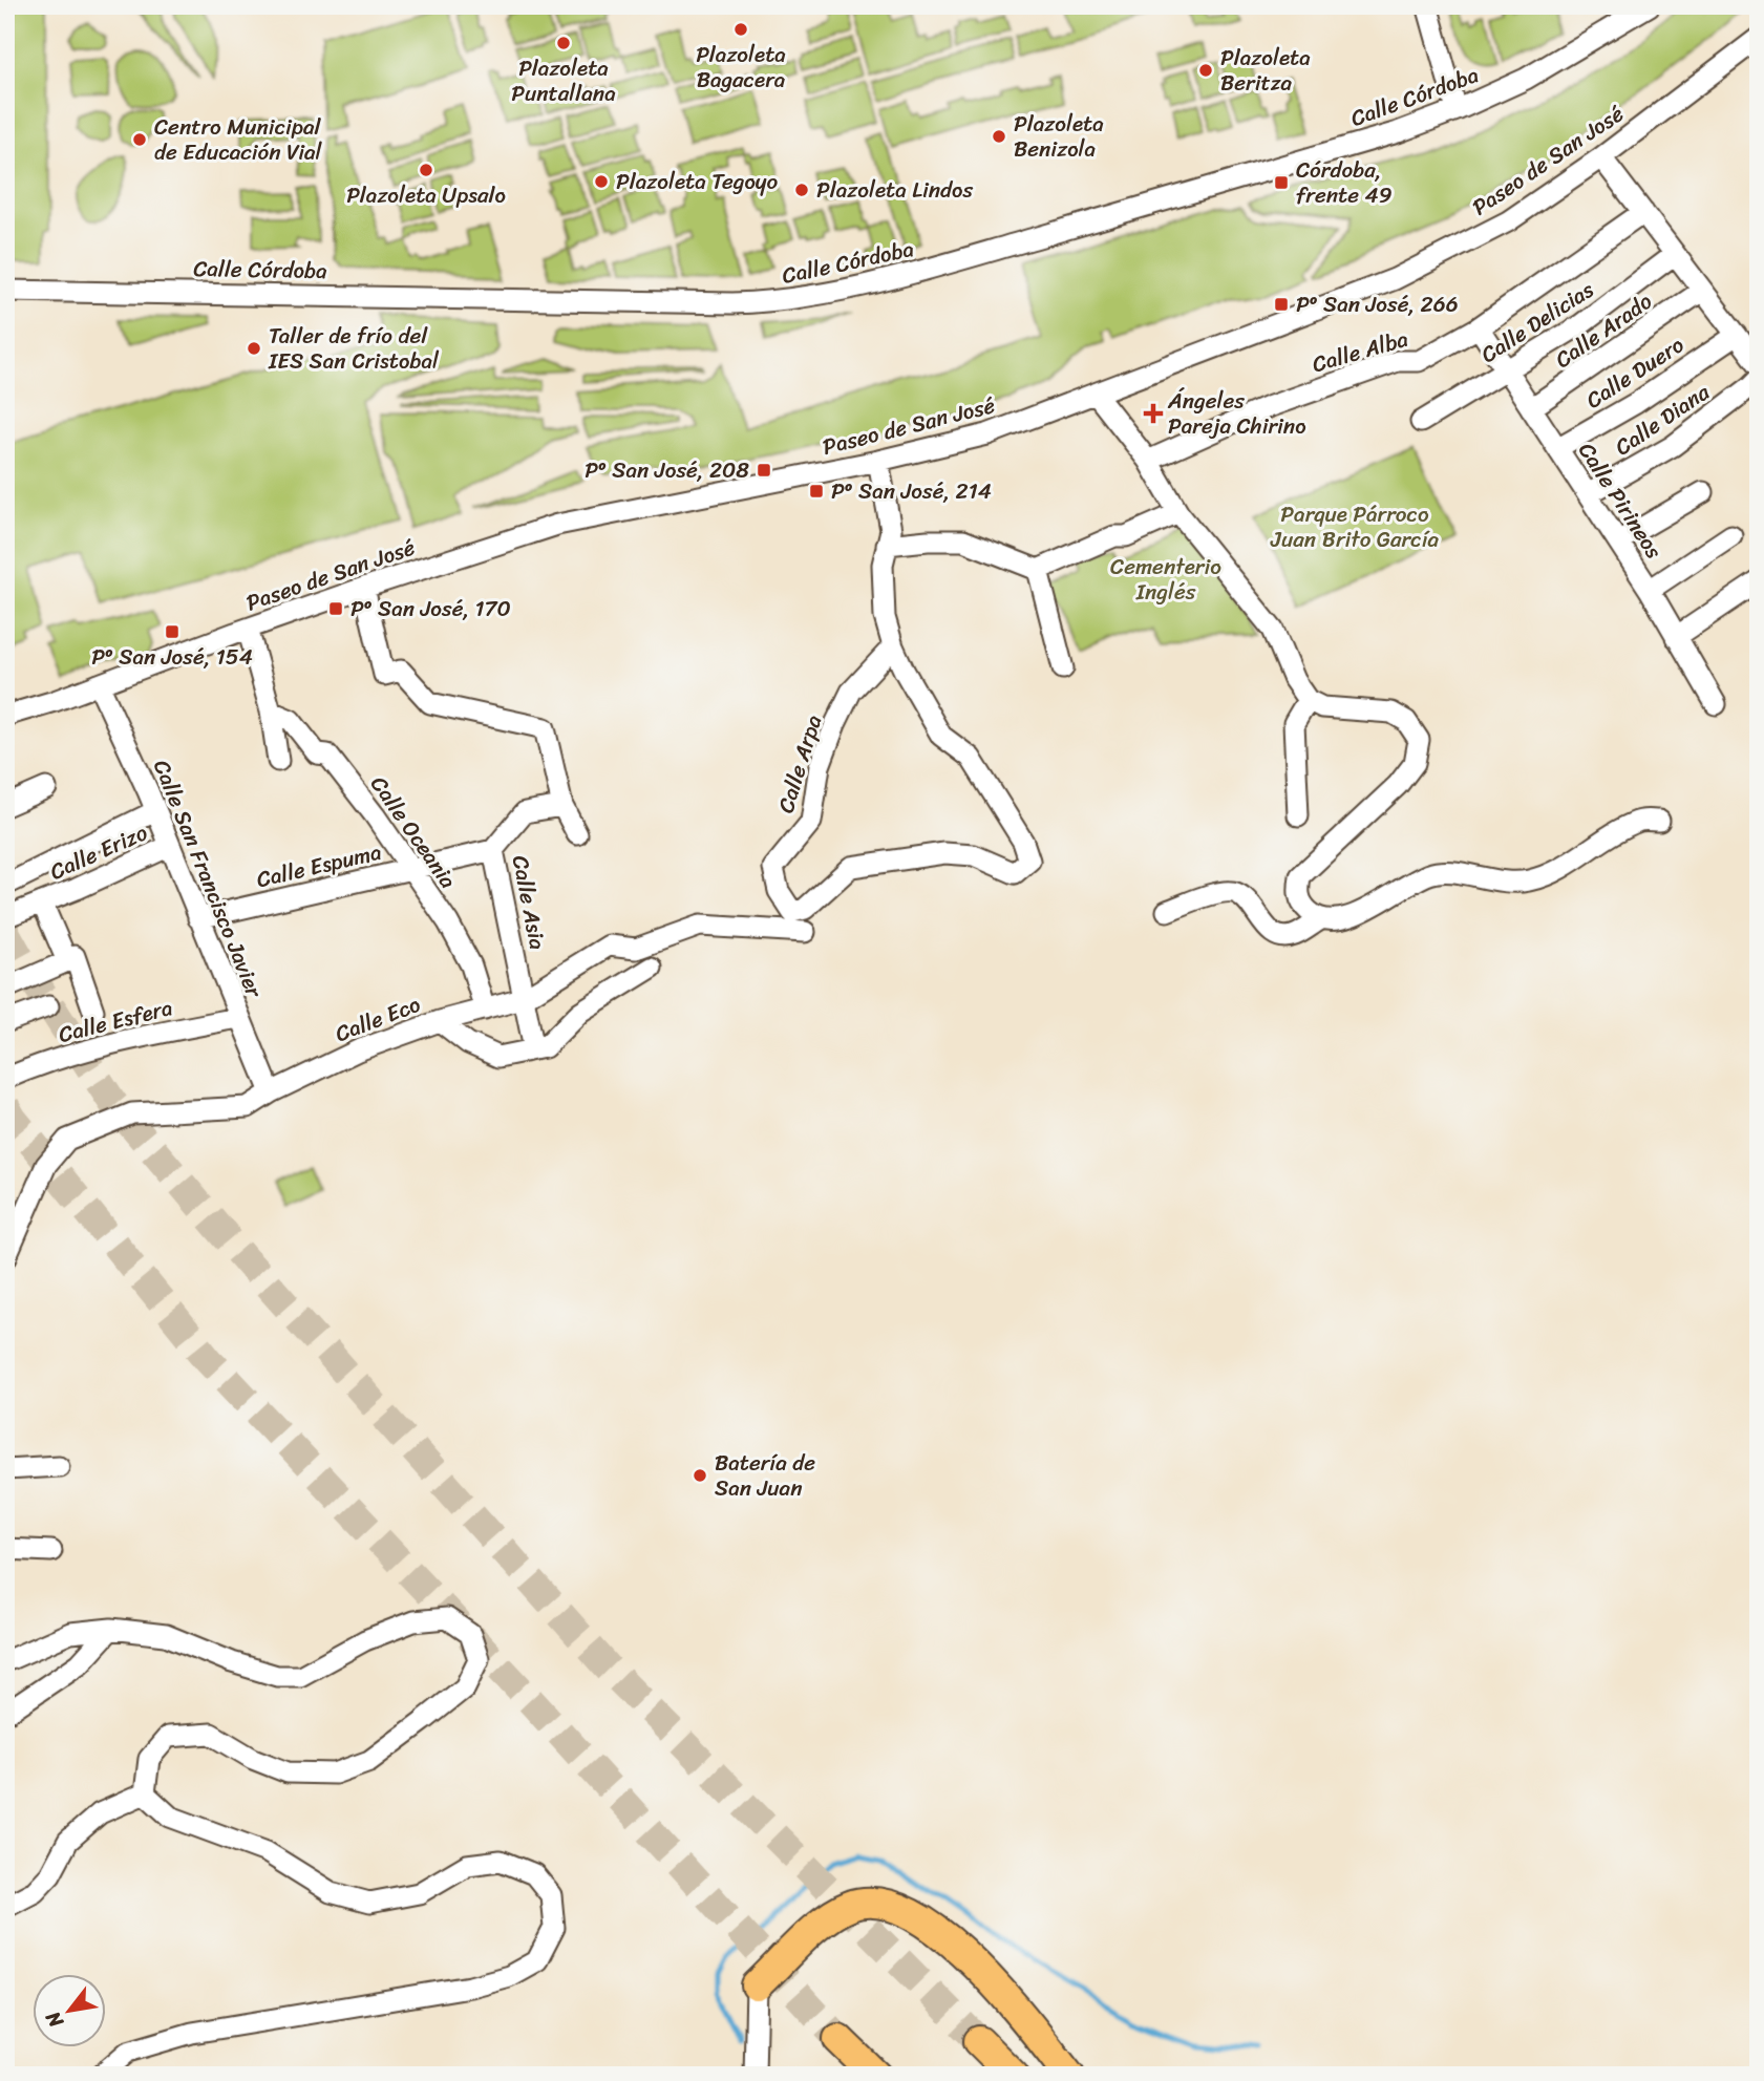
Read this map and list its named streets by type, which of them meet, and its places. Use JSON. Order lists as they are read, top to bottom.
{
  "streets": {
    "street": [
      "Calle Córdoba",
      "Paseo de San José",
      "Calle Delicias",
      "Calle Arado",
      "Calle Alba",
      "Calle Duero",
      "Calle Diana",
      "Calle Pirineos",
      "Calle Arpa",
      "Calle Oceania",
      "Calle Erizo",
      "Calle Espuma",
      "Calle San Francisco Javier",
      "Calle Asia",
      "Calle Eco",
      "Calle Esfera"
    ]
  },
  "crossings": [
    ["Paseo de San José", "Calle San Francisco Javier"],
    ["Calle Delicias", "Calle Pirineos"],
    ["Calle Arado", "Calle Pirineos"],
    ["Calle Alba", "Calle Pirineos"],
    ["Calle Duero", "Calle Pirineos"],
    ["Calle Diana", "Calle Pirineos"],
    ["Calle Oceania", "Calle Espuma"],
    ["Calle Erizo", "Calle San Francisco Javier"],
    ["Calle Espuma", "Calle San Francisco Javier"],
    ["Calle Espuma", "Calle Asia"],
    ["Calle San Francisco Javier", "Calle Eco"],
    ["Calle San Francisco Javier", "Calle Esfera"],
    ["Calle Asia", "Calle Eco"]
  ],
  "parks": ["Parque Párroco Juan Brito García", "Cementerio Inglés"],
  "places": {
    "other": [
      "Plazoleta Bagacera",
      "Plazoleta Puntallana",
      "Plazoleta Beritza",
      "Plazoleta Benizola",
      "Centro Municipal de Educación Vial",
      "Plazoleta Upsalo",
      "Plazoleta Tegoyo",
      "Plazoleta Lindos",
      "Taller de frío del IES San Cristobal",
      "Batería de San Juan"
    ],
    "transit": [
      "Córdoba, frente 49",
      "Pº San José, 266",
      "Pº San José, 208",
      "Pº San José, 214",
      "Pº San José, 170",
      "Pº San José, 154"
    ],
    "health": ["Ángeles Pareja Chirino"]
  },
  "north": "bottom left"
}
